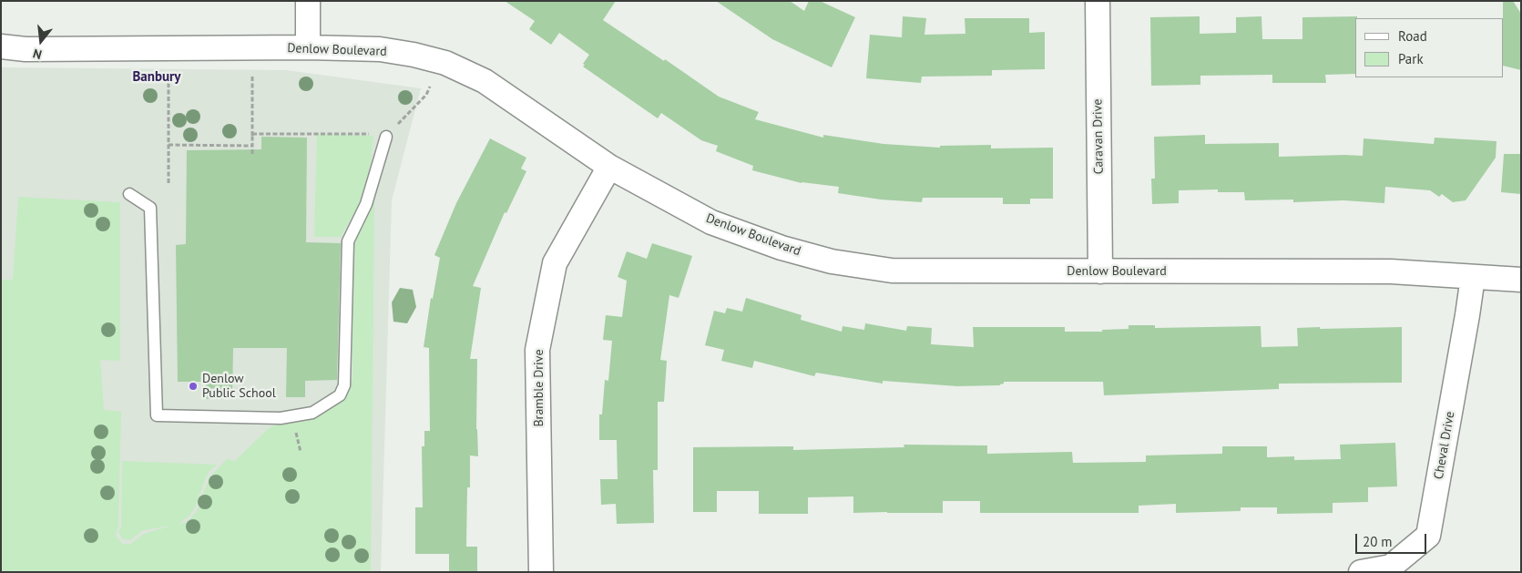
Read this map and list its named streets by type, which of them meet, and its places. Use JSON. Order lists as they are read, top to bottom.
{
  "streets": {
    "street": [
      "Denlow Boulevard",
      "Caravan Drive",
      "Bramble Drive",
      "Cheval Drive"
    ]
  },
  "crossings": [
    ["Denlow Boulevard", "Caravan Drive"],
    ["Denlow Boulevard", "Bramble Drive"],
    ["Denlow Boulevard", "Cheval Drive"]
  ],
  "districts": ["Banbury"],
  "places": ["Denlow Public School"],
  "legend": ["Road", "Park"],
  "scale_bar": "20 m",
  "north": "bottom"
}
